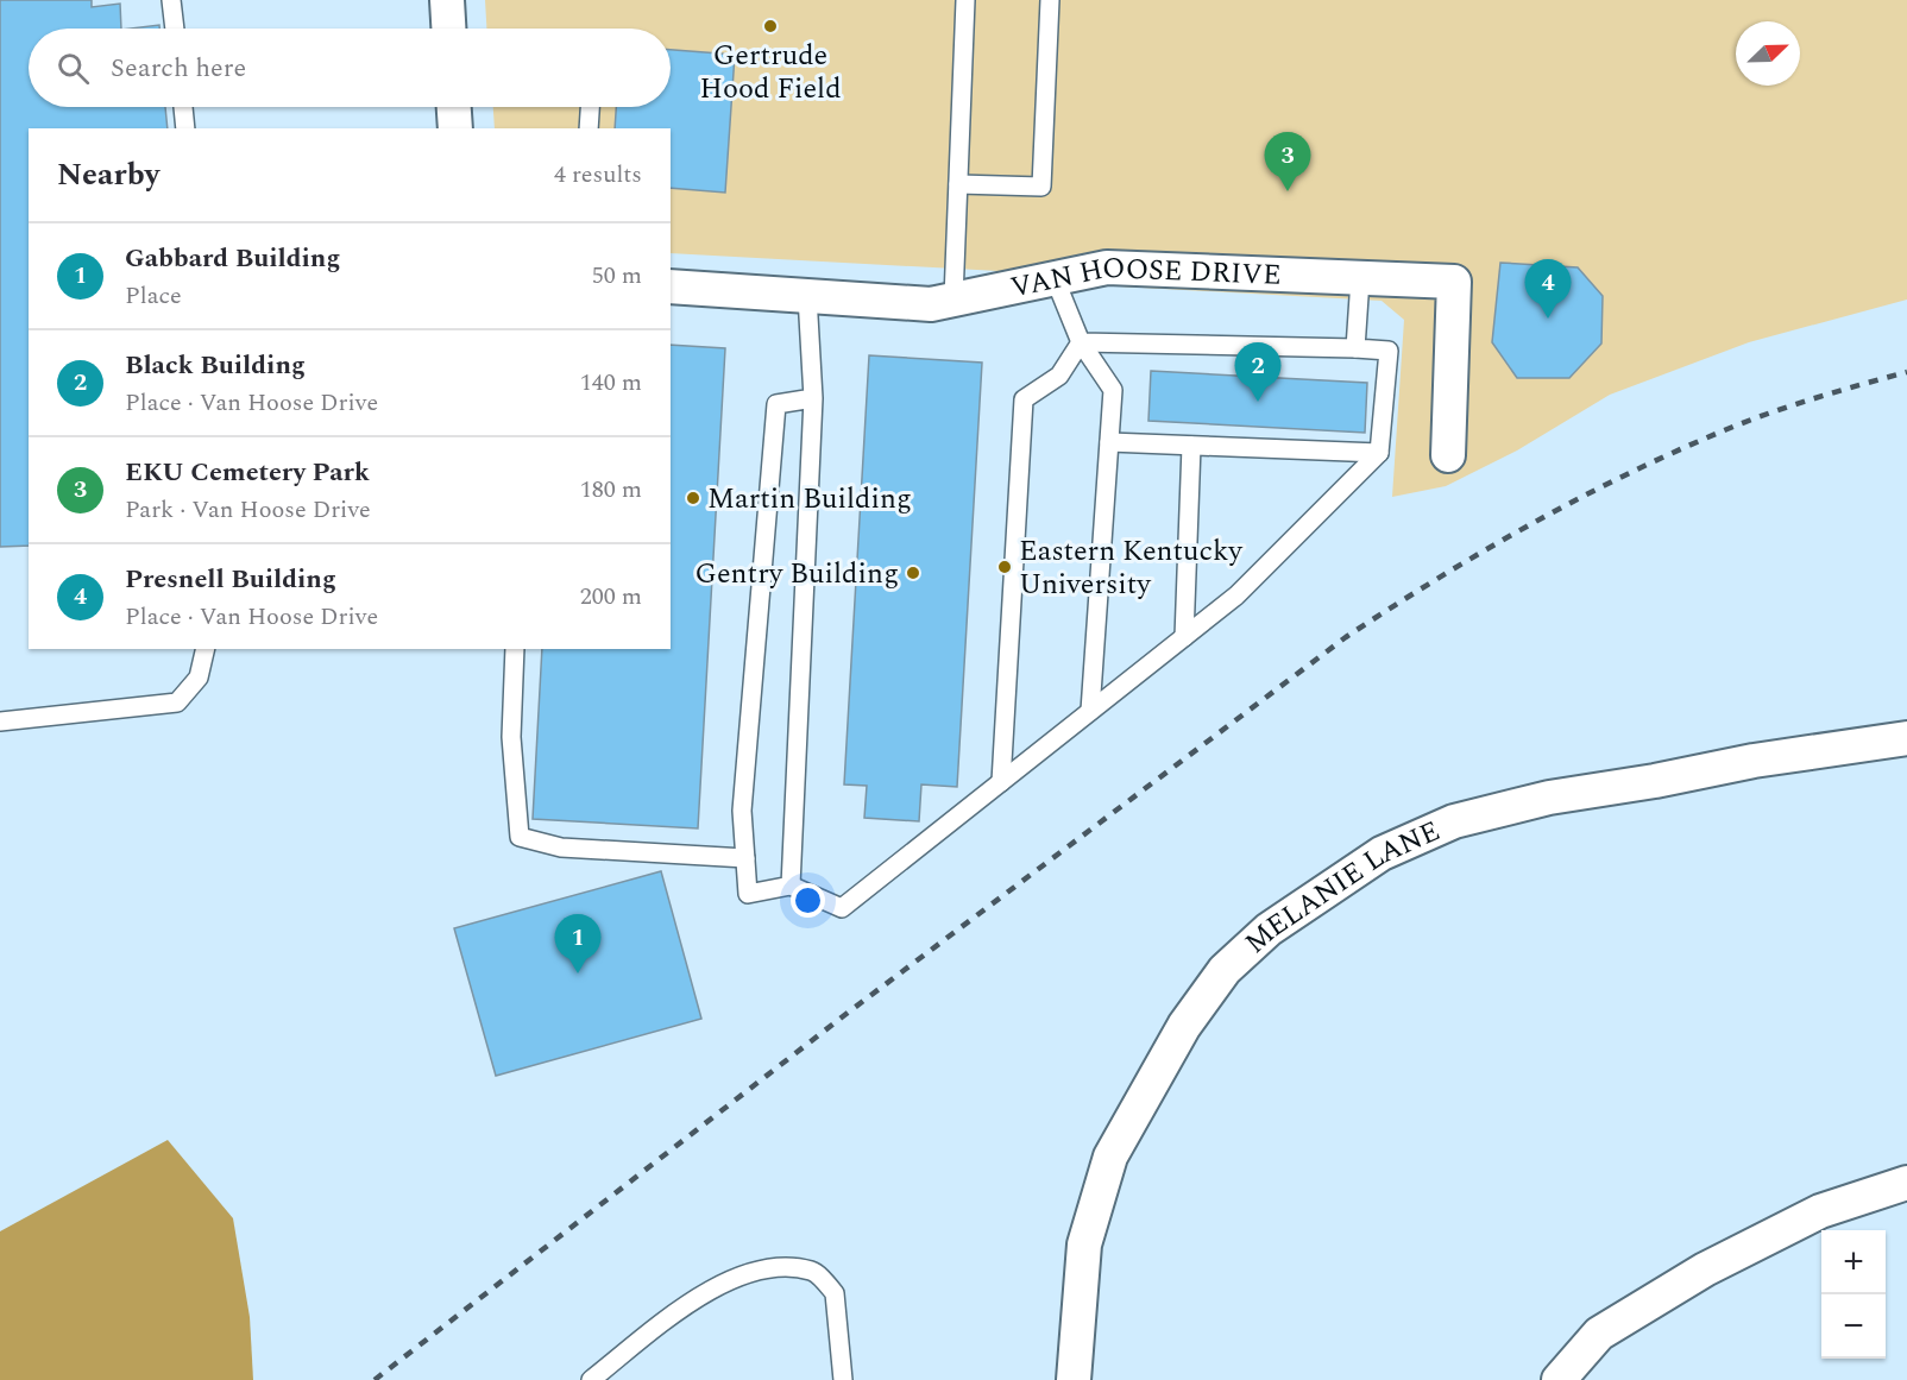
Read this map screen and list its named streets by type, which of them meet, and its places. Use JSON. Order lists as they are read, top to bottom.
{
  "streets": {
    "street": ["VAN HOOSE DRIVE", "MELANIE LANE"]
  },
  "places": [
    "Gertrude Hood Field",
    "Martin Building",
    "Eastern Kentucky University",
    "Gentry Building"
  ],
  "north": "top right",
  "page": {
    "search": "Search here",
    "heading": ["Nearby", "4 results"],
    "pins": [
      "3",
      "4",
      "2",
      "1"
    ],
    "list": [
      {
        "mark": "1",
        "name": "Gabbard Building",
        "note": "Place",
        "value": "50 m"
      },
      {
        "mark": "2",
        "name": "Black Building",
        "note": "Place · Van Hoose Drive",
        "value": "140 m"
      },
      {
        "mark": "3",
        "name": "EKU Cemetery Park",
        "note": "Park · Van Hoose Drive",
        "value": "180 m"
      },
      {
        "mark": "4",
        "name": "Presnell Building",
        "note": "Place · Van Hoose Drive",
        "value": "200 m"
      }
    ],
    "map_buttons": ["+", "−"]
  }
}
